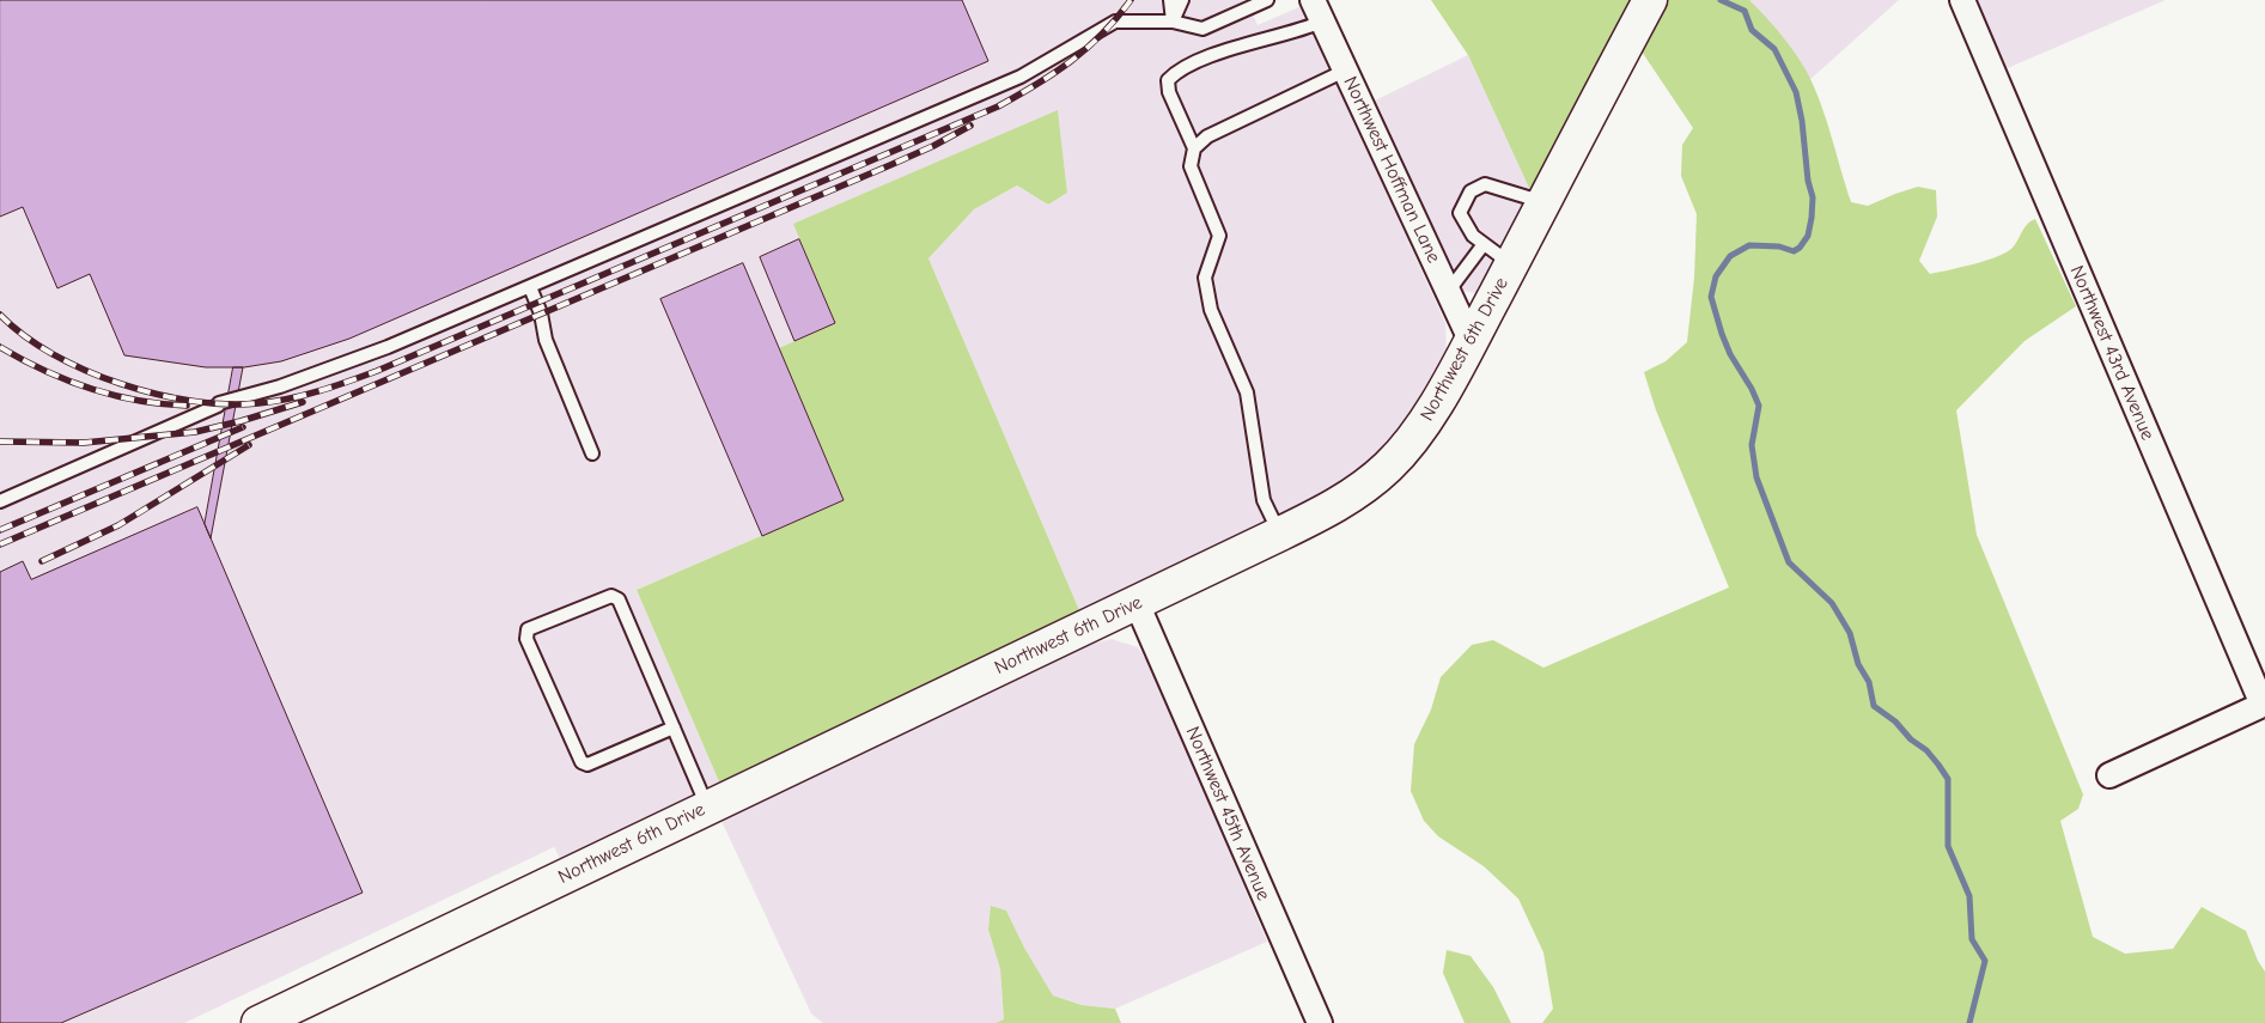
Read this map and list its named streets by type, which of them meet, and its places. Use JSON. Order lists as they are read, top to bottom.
{
  "streets": {
    "main road": ["Northwest 6th Drive"],
    "street": ["Northwest Hoffman Lane", "Northwest 43rd Avenue", "Northwest 45th Avenue"]
  },
  "crossings": [
    ["Northwest Hoffman Lane", "Northwest 6th Drive"],
    ["Northwest 6th Drive", "Northwest 45th Avenue"]
  ]
}
